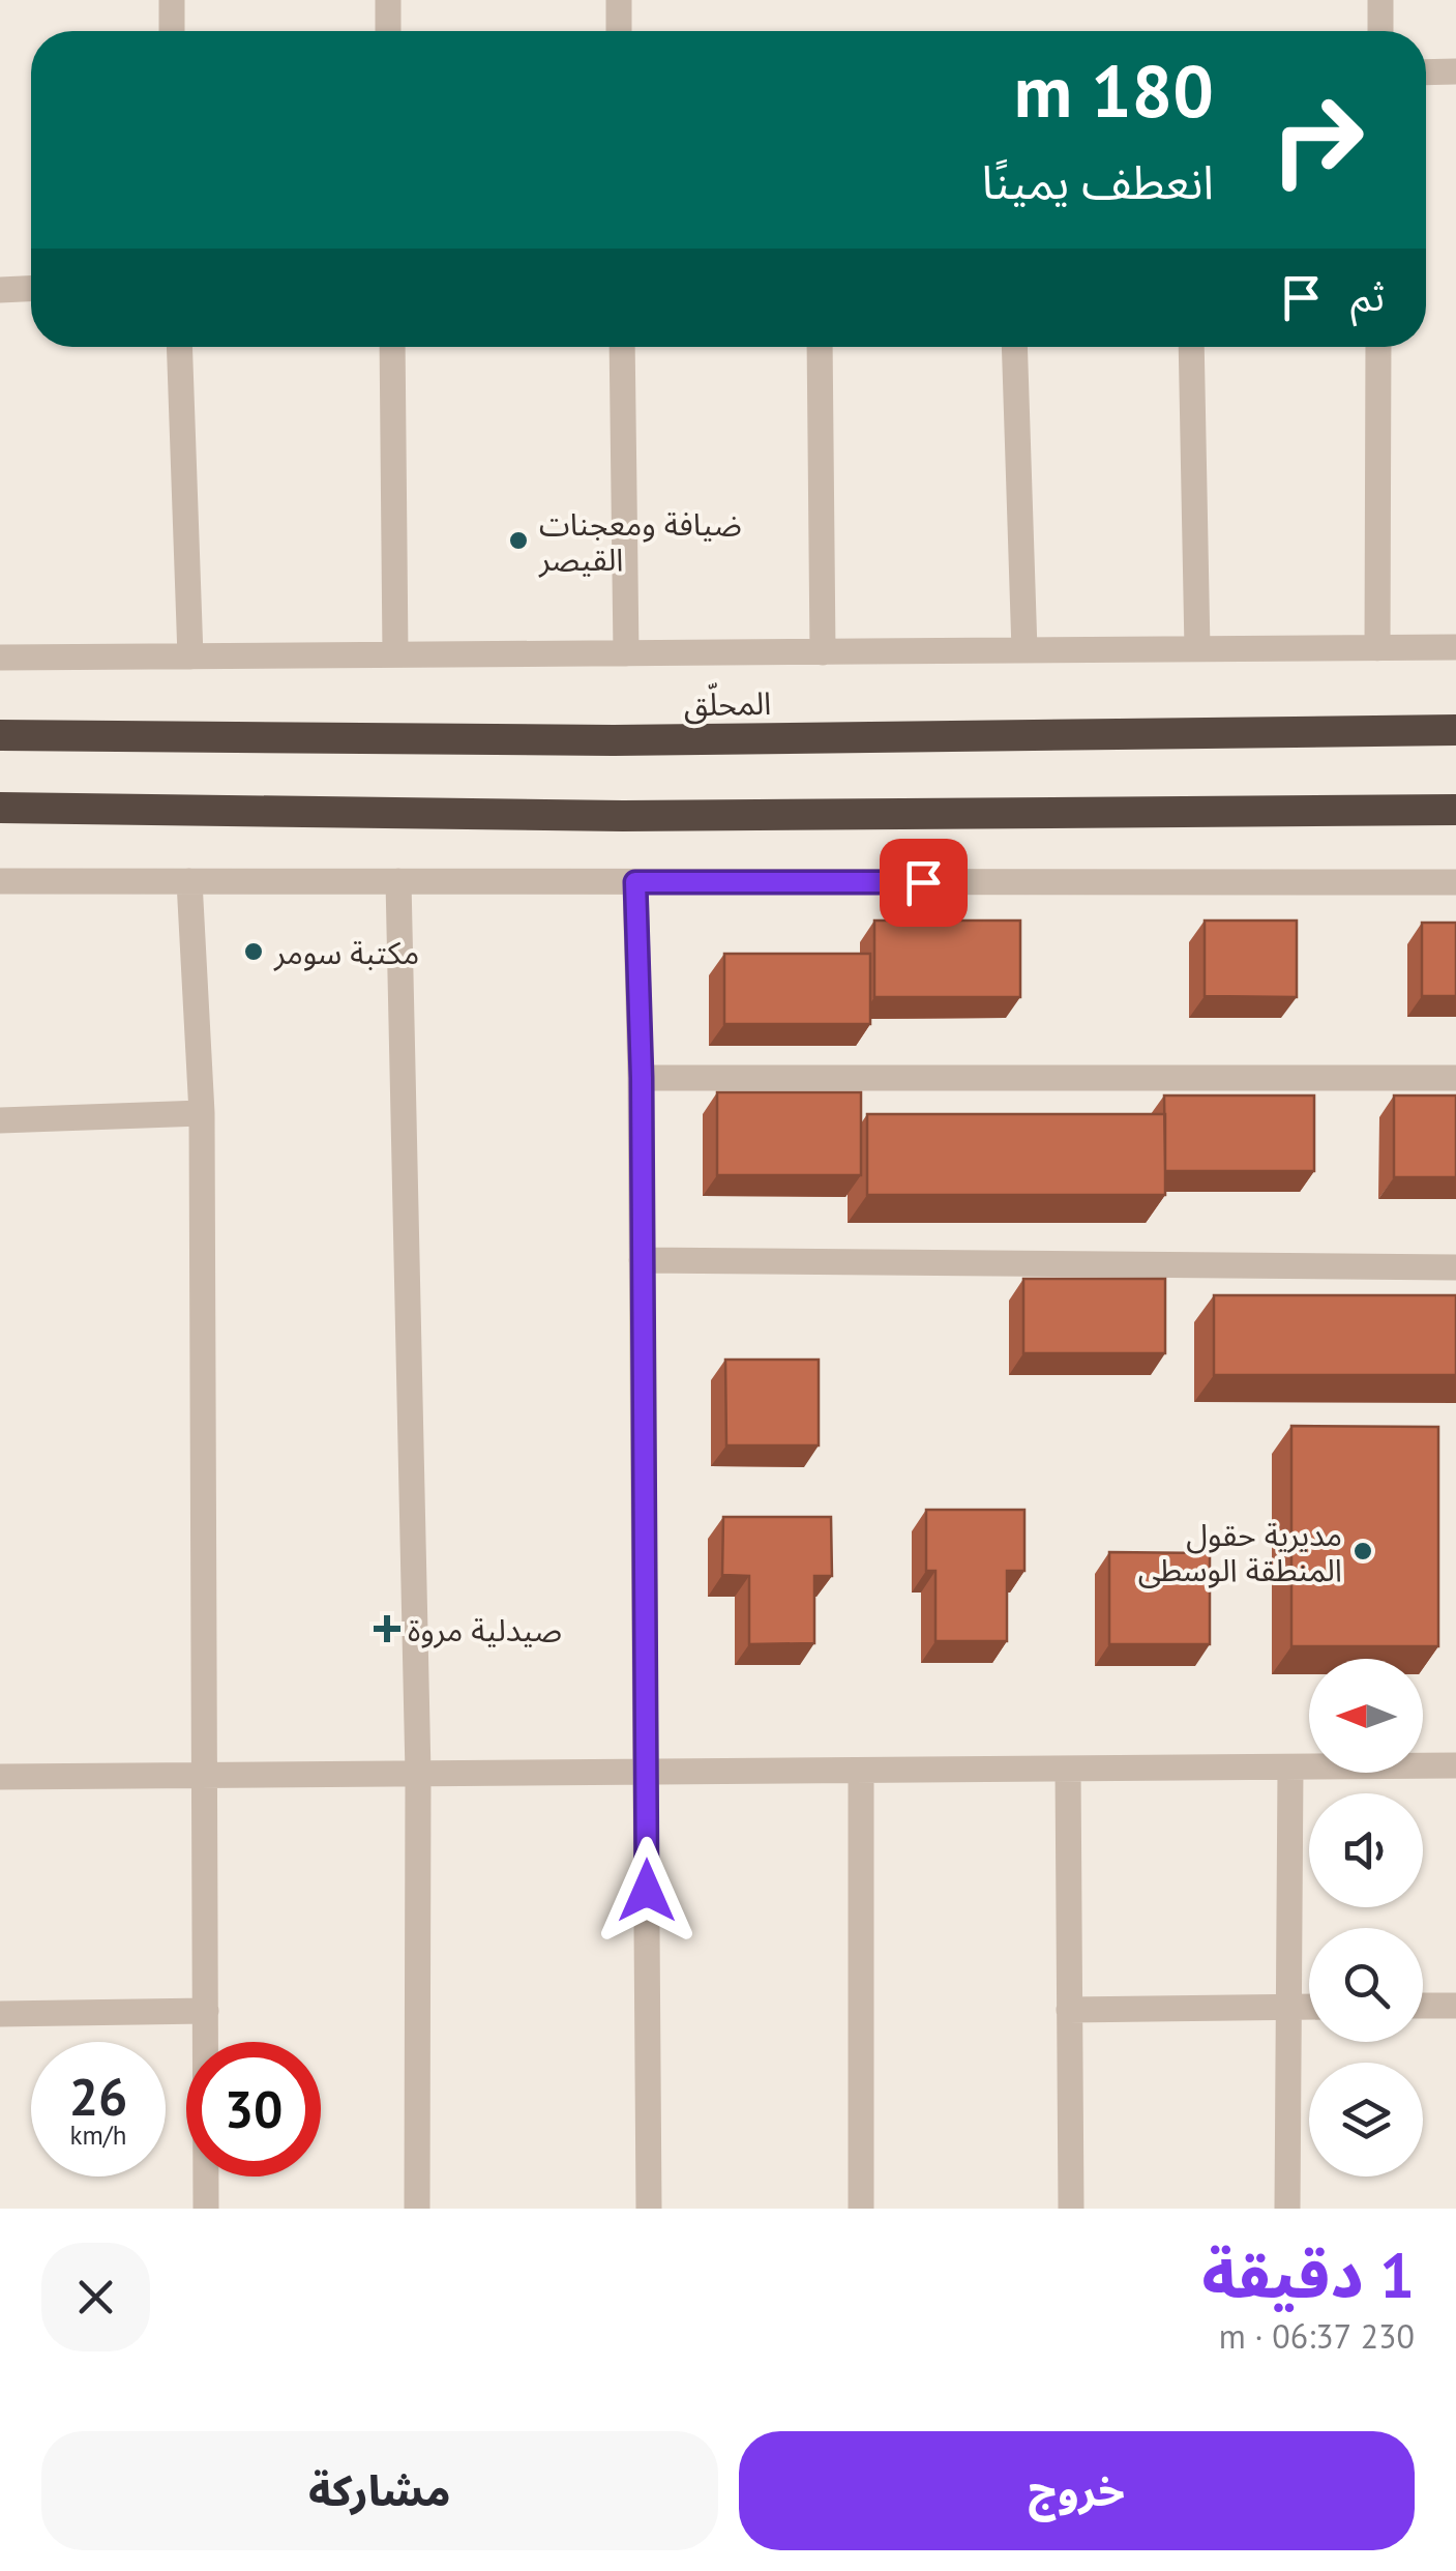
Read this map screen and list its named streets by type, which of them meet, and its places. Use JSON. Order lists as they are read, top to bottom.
{
  "streets": {
    "highway": ["المحلّق"]
  },
  "places": {
    "other": ["ضيافة ومعجنات القيصر", "مكتبة سومر", "مديرية حقول المنطقة الوسطى"],
    "health": ["صيدلية مروة"]
  },
  "north": "left",
  "page": {
    "turn": ["180 m", "انعطف يمينًا"],
    "then": "ثم",
    "speed": "26 km/h",
    "limit": "30",
    "heading": ["1 دقيقة", "230 m · 06:37"],
    "buttons": ["خروج", "مشاركة"]
  }
}
